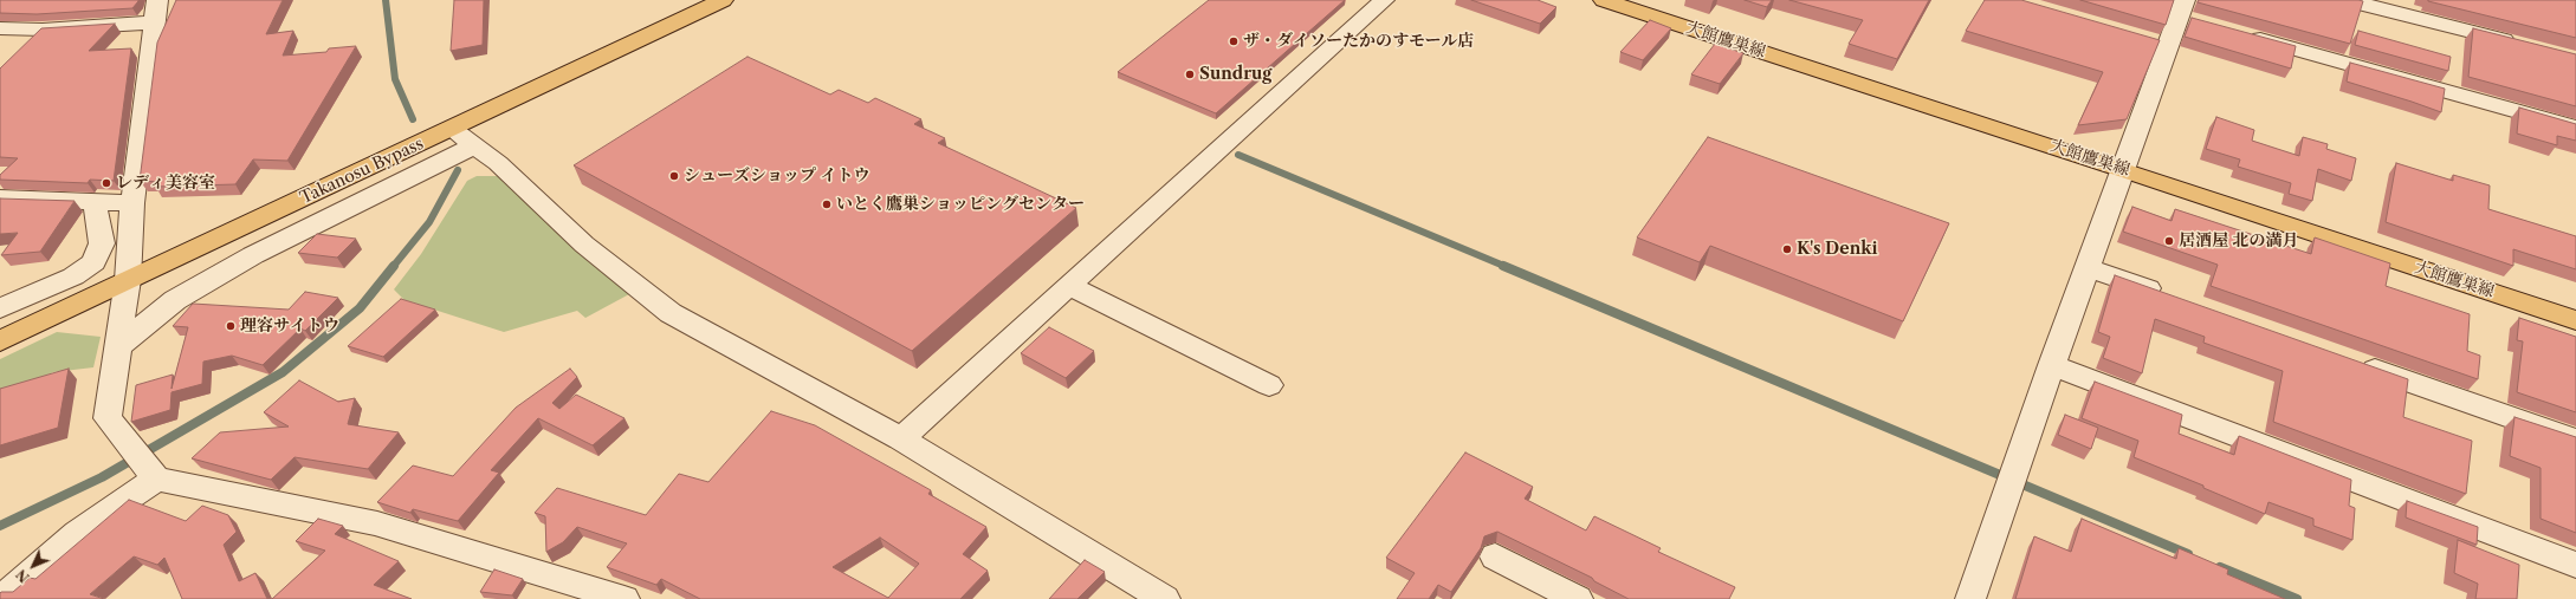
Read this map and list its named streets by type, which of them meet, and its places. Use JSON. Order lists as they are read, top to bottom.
{
  "streets": {
    "main road": ["大館鷹巣線", "Takanosu Bypass"]
  },
  "places": [
    "ザ・ダイソーたかのすモール店",
    "Sundrug",
    "シューズショップ イトウ",
    "レディ美容室",
    "いとく鷹巣ショッピングセンター",
    "居酒屋 北の満月",
    "K's Denki",
    "理容サイトウ"
  ],
  "north": "bottom left"
}
